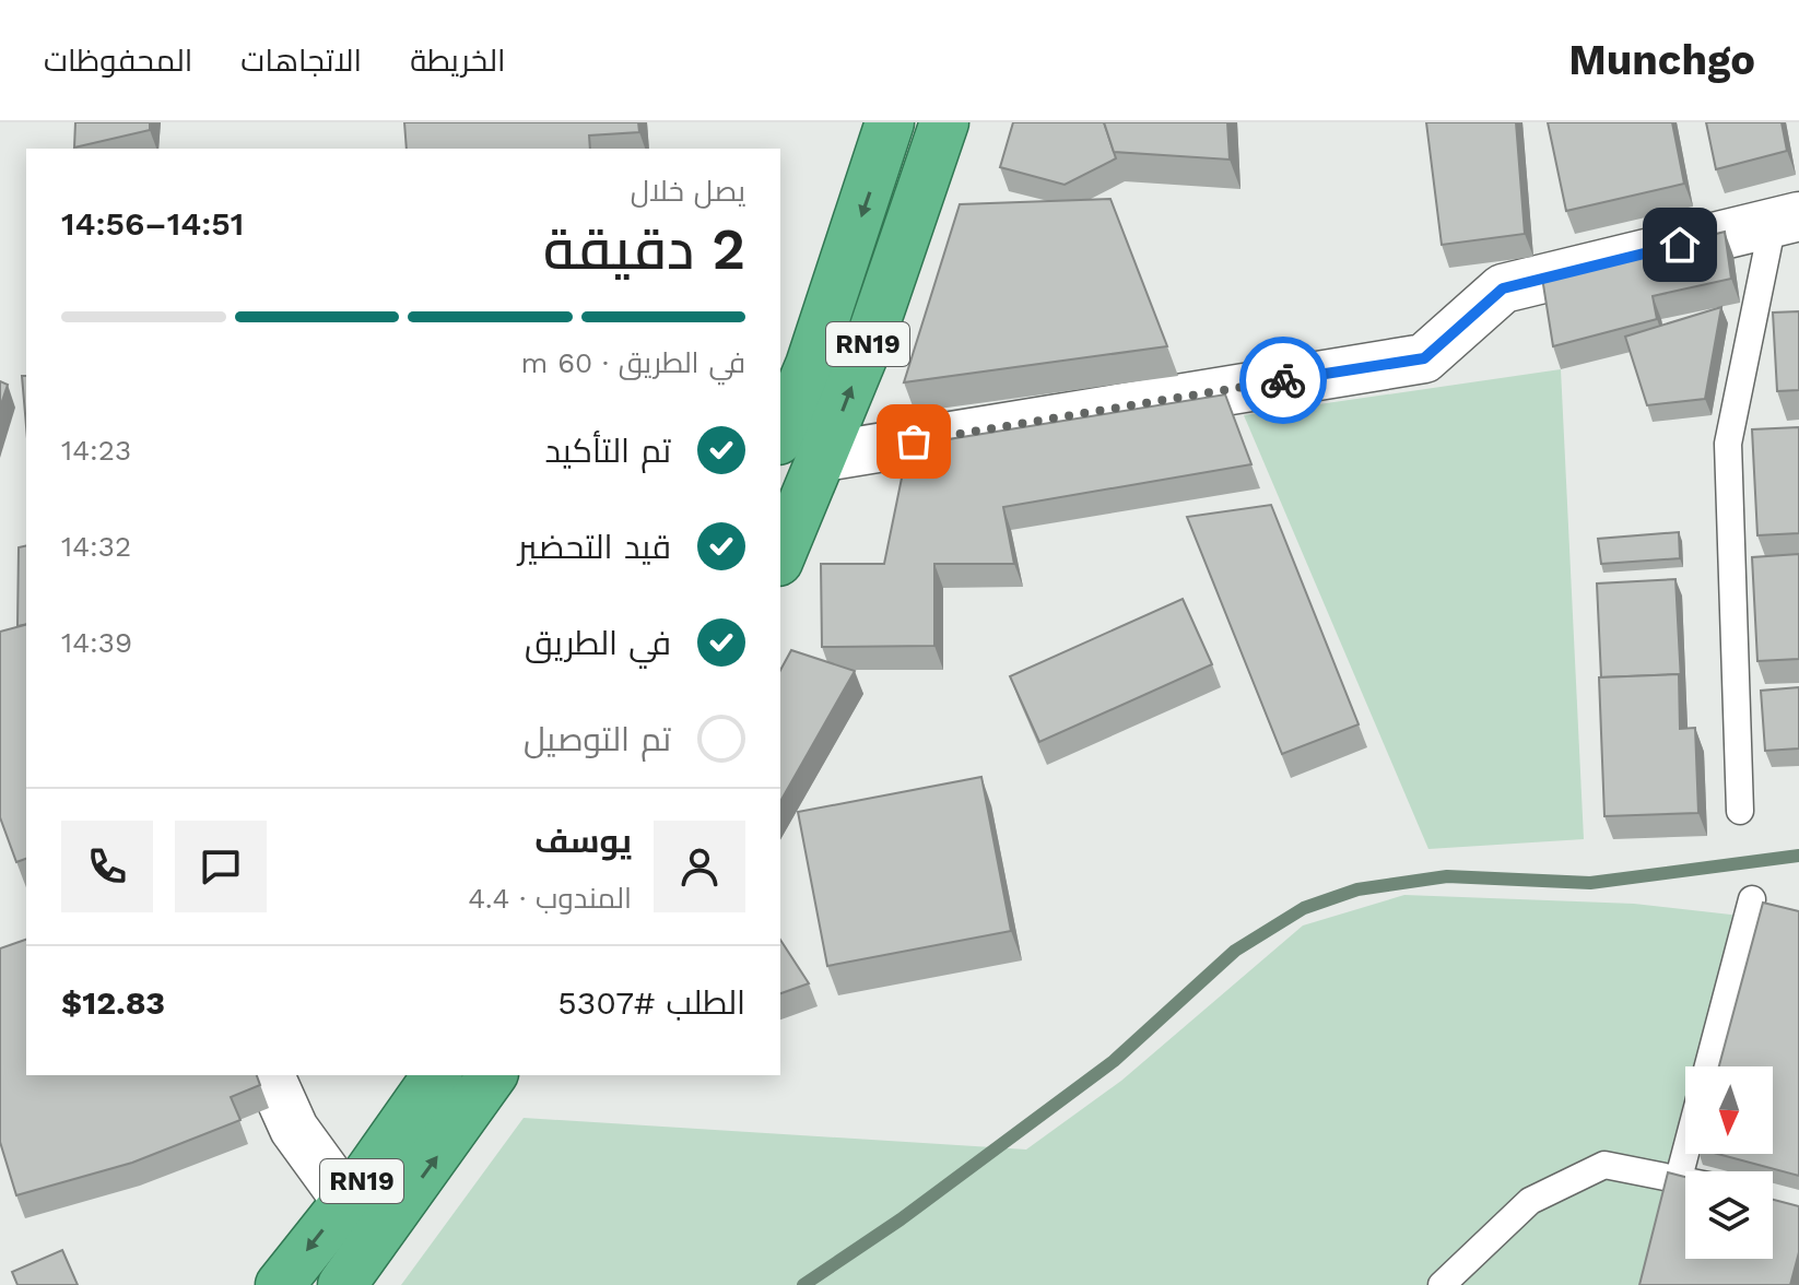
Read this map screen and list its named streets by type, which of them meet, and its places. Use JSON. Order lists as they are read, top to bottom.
{
  "streets": {
    "highway": ["RN19"]
  },
  "north": "bottom",
  "page": {
    "header": "Munchgo",
    "nav": ["الخريطة", "الاتجاهات", "المحفوظات"],
    "heading": ["2 دقيقة", "يصل خلال", "14:51–14:56"],
    "panel": [
      "يوسف",
      "المندوب · 4.4",
      "الطلب #5307",
      "$12.83"
    ],
    "bar": "في الطريق · 60 m",
    "list": [
      ["تم التأكيد", "14:23"],
      ["قيد التحضير", "14:32"],
      ["في الطريق", "14:39"],
      "تم التوصيل"
    ]
  }
}
